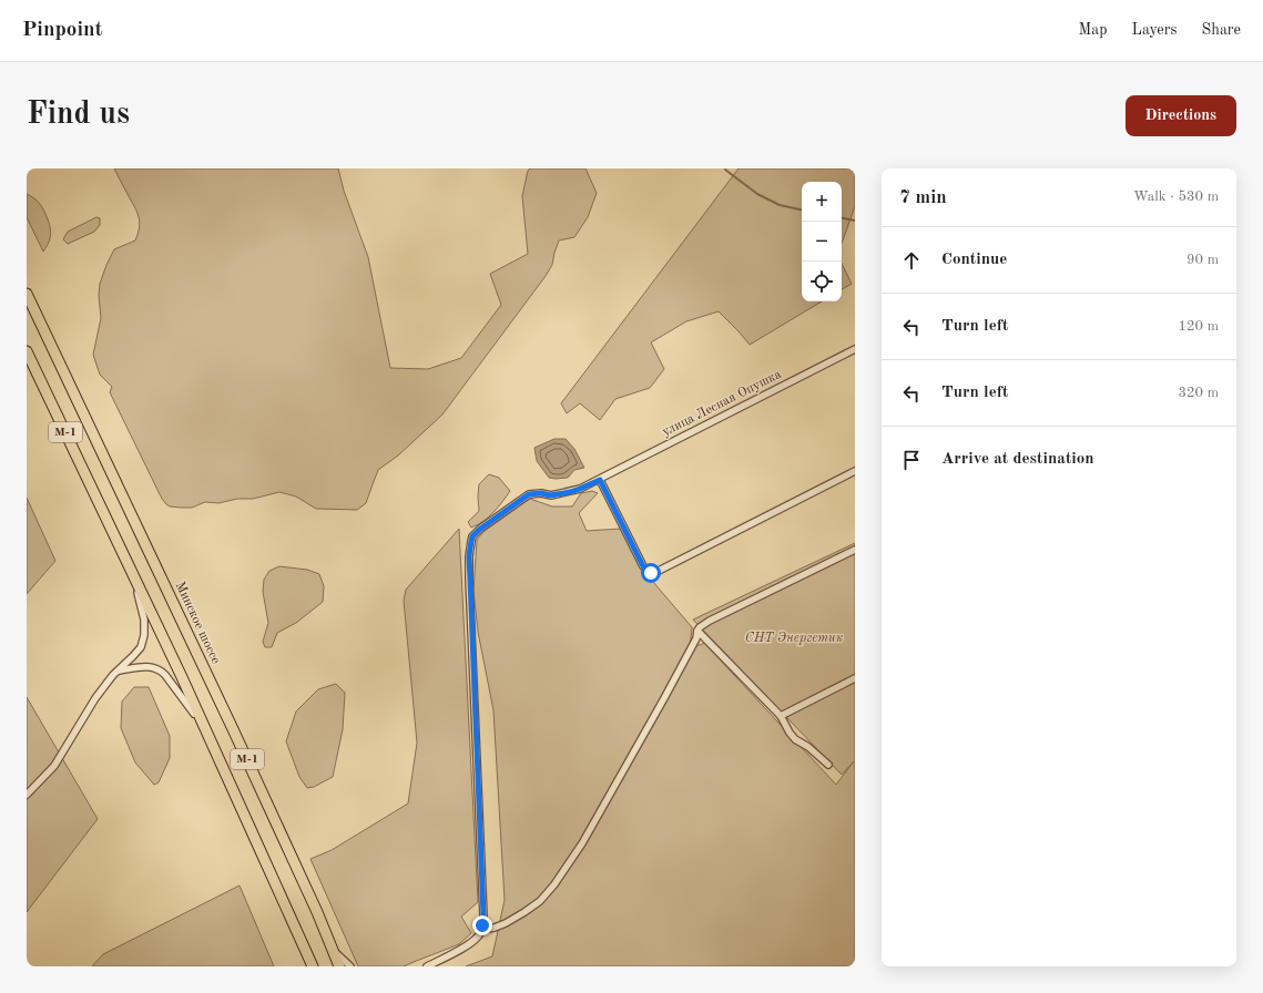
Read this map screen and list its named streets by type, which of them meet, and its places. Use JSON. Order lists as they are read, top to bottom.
{
  "streets": {
    "highway": ["М-1", "Минское шоссе"],
    "street": ["улица Лесная Опушка"]
  },
  "parks": ["СНТ Энергетик"],
  "page": {
    "header": "Pinpoint",
    "nav": ["Map", "Layers", "Share"],
    "buttons": "Directions",
    "title": "Find us",
    "heading": ["7 min", "Walk · 530 m"],
    "map_buttons": ["+", "−"],
    "list": [
      ["Continue", "90 m"],
      ["Turn left", "120 m"],
      ["Turn left", "320 m"],
      "Arrive at destination"
    ]
  }
}
